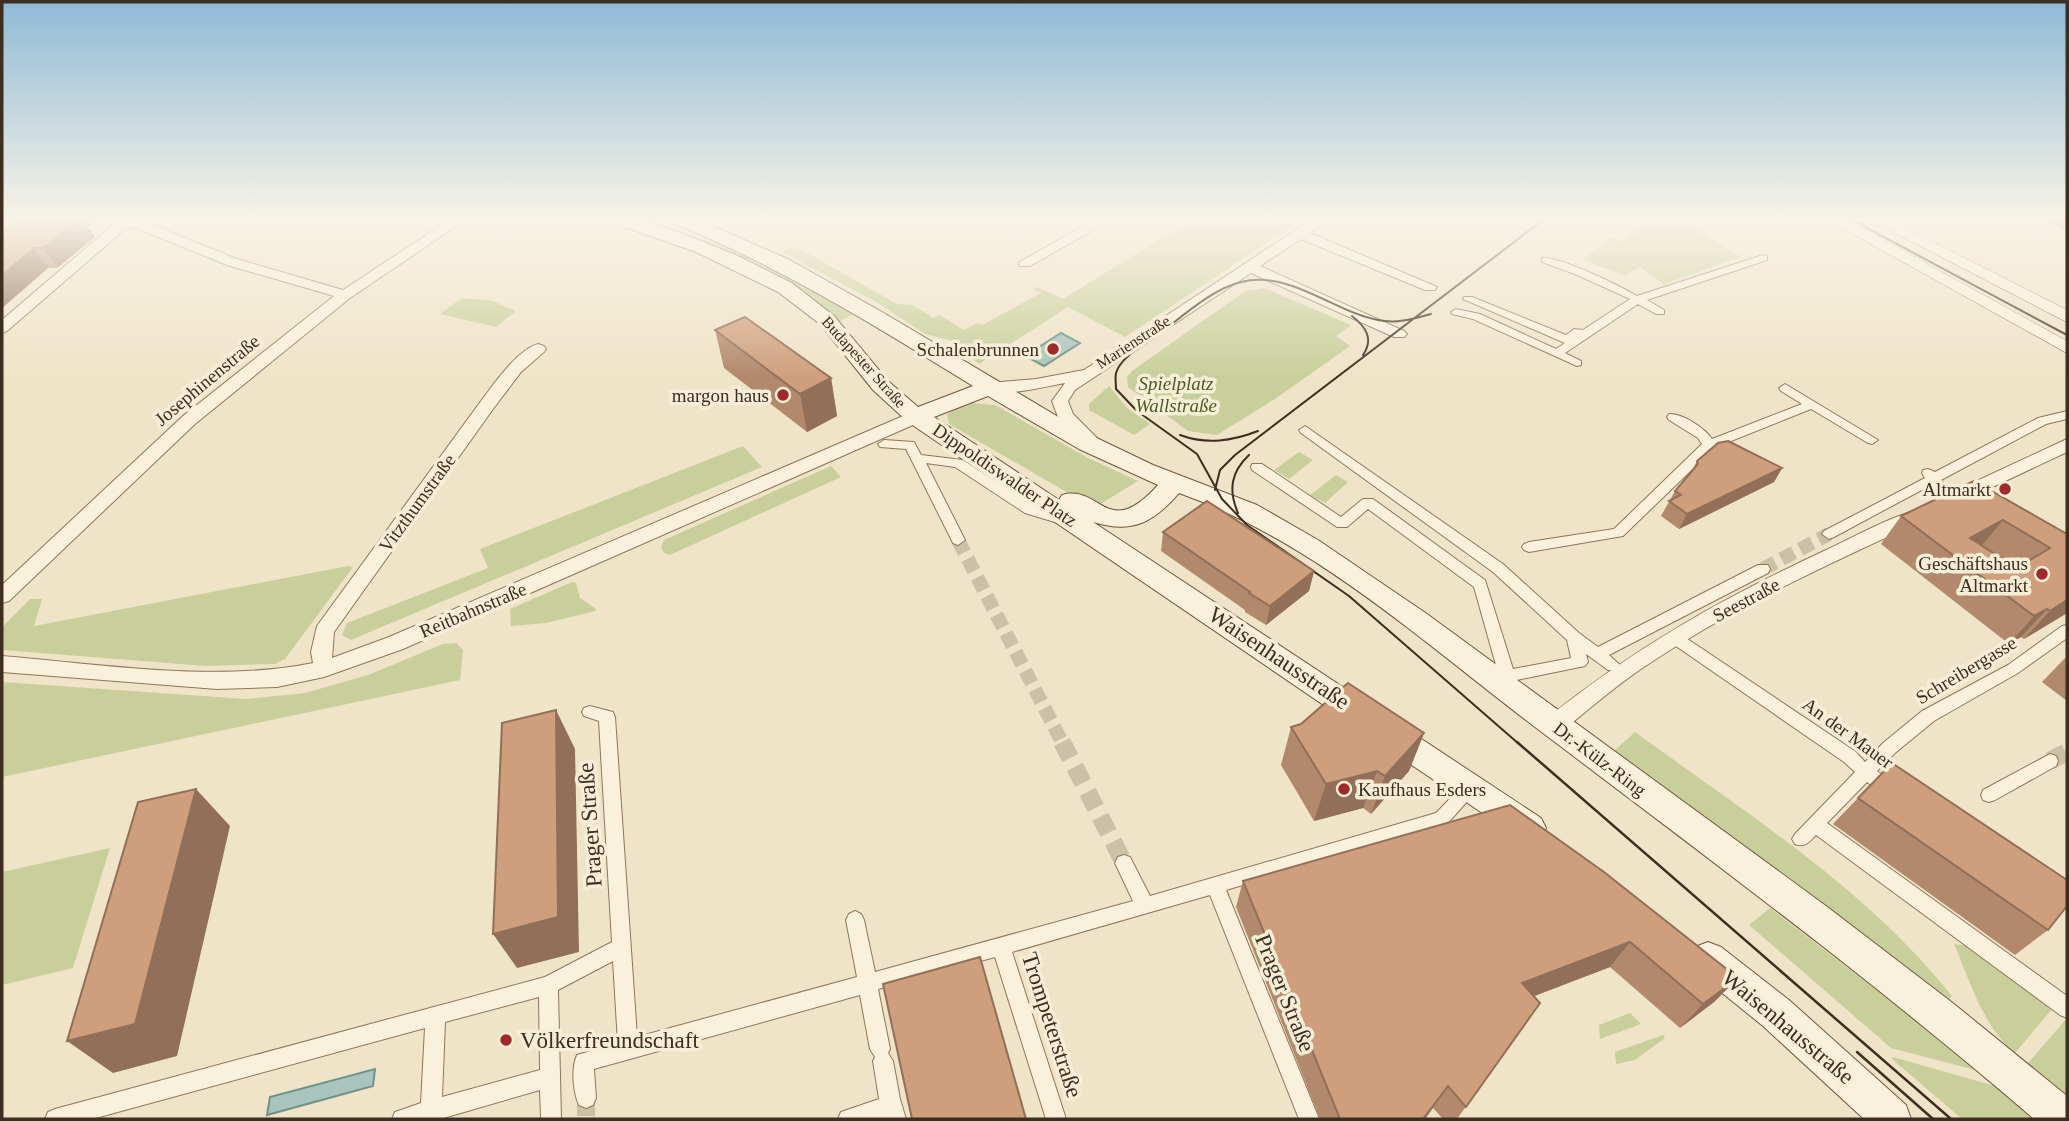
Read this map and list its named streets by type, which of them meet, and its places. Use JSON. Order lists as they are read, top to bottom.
{
  "streets": {
    "main road": [
      "Budapester Straße",
      "Dippoldiswalder Platz",
      "Waisenhausstraße",
      "Dr.-Külz-Ring"
    ],
    "street": [
      "Marienstraße",
      "Josephinenstraße",
      "Vitzthumstraße",
      "Seestraße",
      "Reitbahnstraße",
      "Schreibergasse",
      "An der Mauer",
      "Prager Straße",
      "Trompeterstraße"
    ]
  },
  "crossings": [
    ["Marienstraße", "Budapester Straße"],
    ["Marienstraße", "Dr.-Külz-Ring"],
    ["Budapester Straße", "Dippoldiswalder Platz"],
    ["Budapester Straße", "Reitbahnstraße"],
    ["Dippoldiswalder Platz", "Reitbahnstraße"],
    ["Dippoldiswalder Platz", "Waisenhausstraße"],
    ["Vitzthumstraße", "Reitbahnstraße"],
    ["Seestraße", "An der Mauer"],
    ["Seestraße", "Dr.-Külz-Ring"],
    ["Schreibergasse", "An der Mauer"]
  ],
  "parks": ["Spielplatz Wallstraße"],
  "places": [
    "Schalenbrunnen",
    "margon haus",
    "Altmarkt",
    "Geschäftshaus Altmarkt",
    "Kaufhaus Esders",
    "Völkerfreundschaft"
  ]
}
